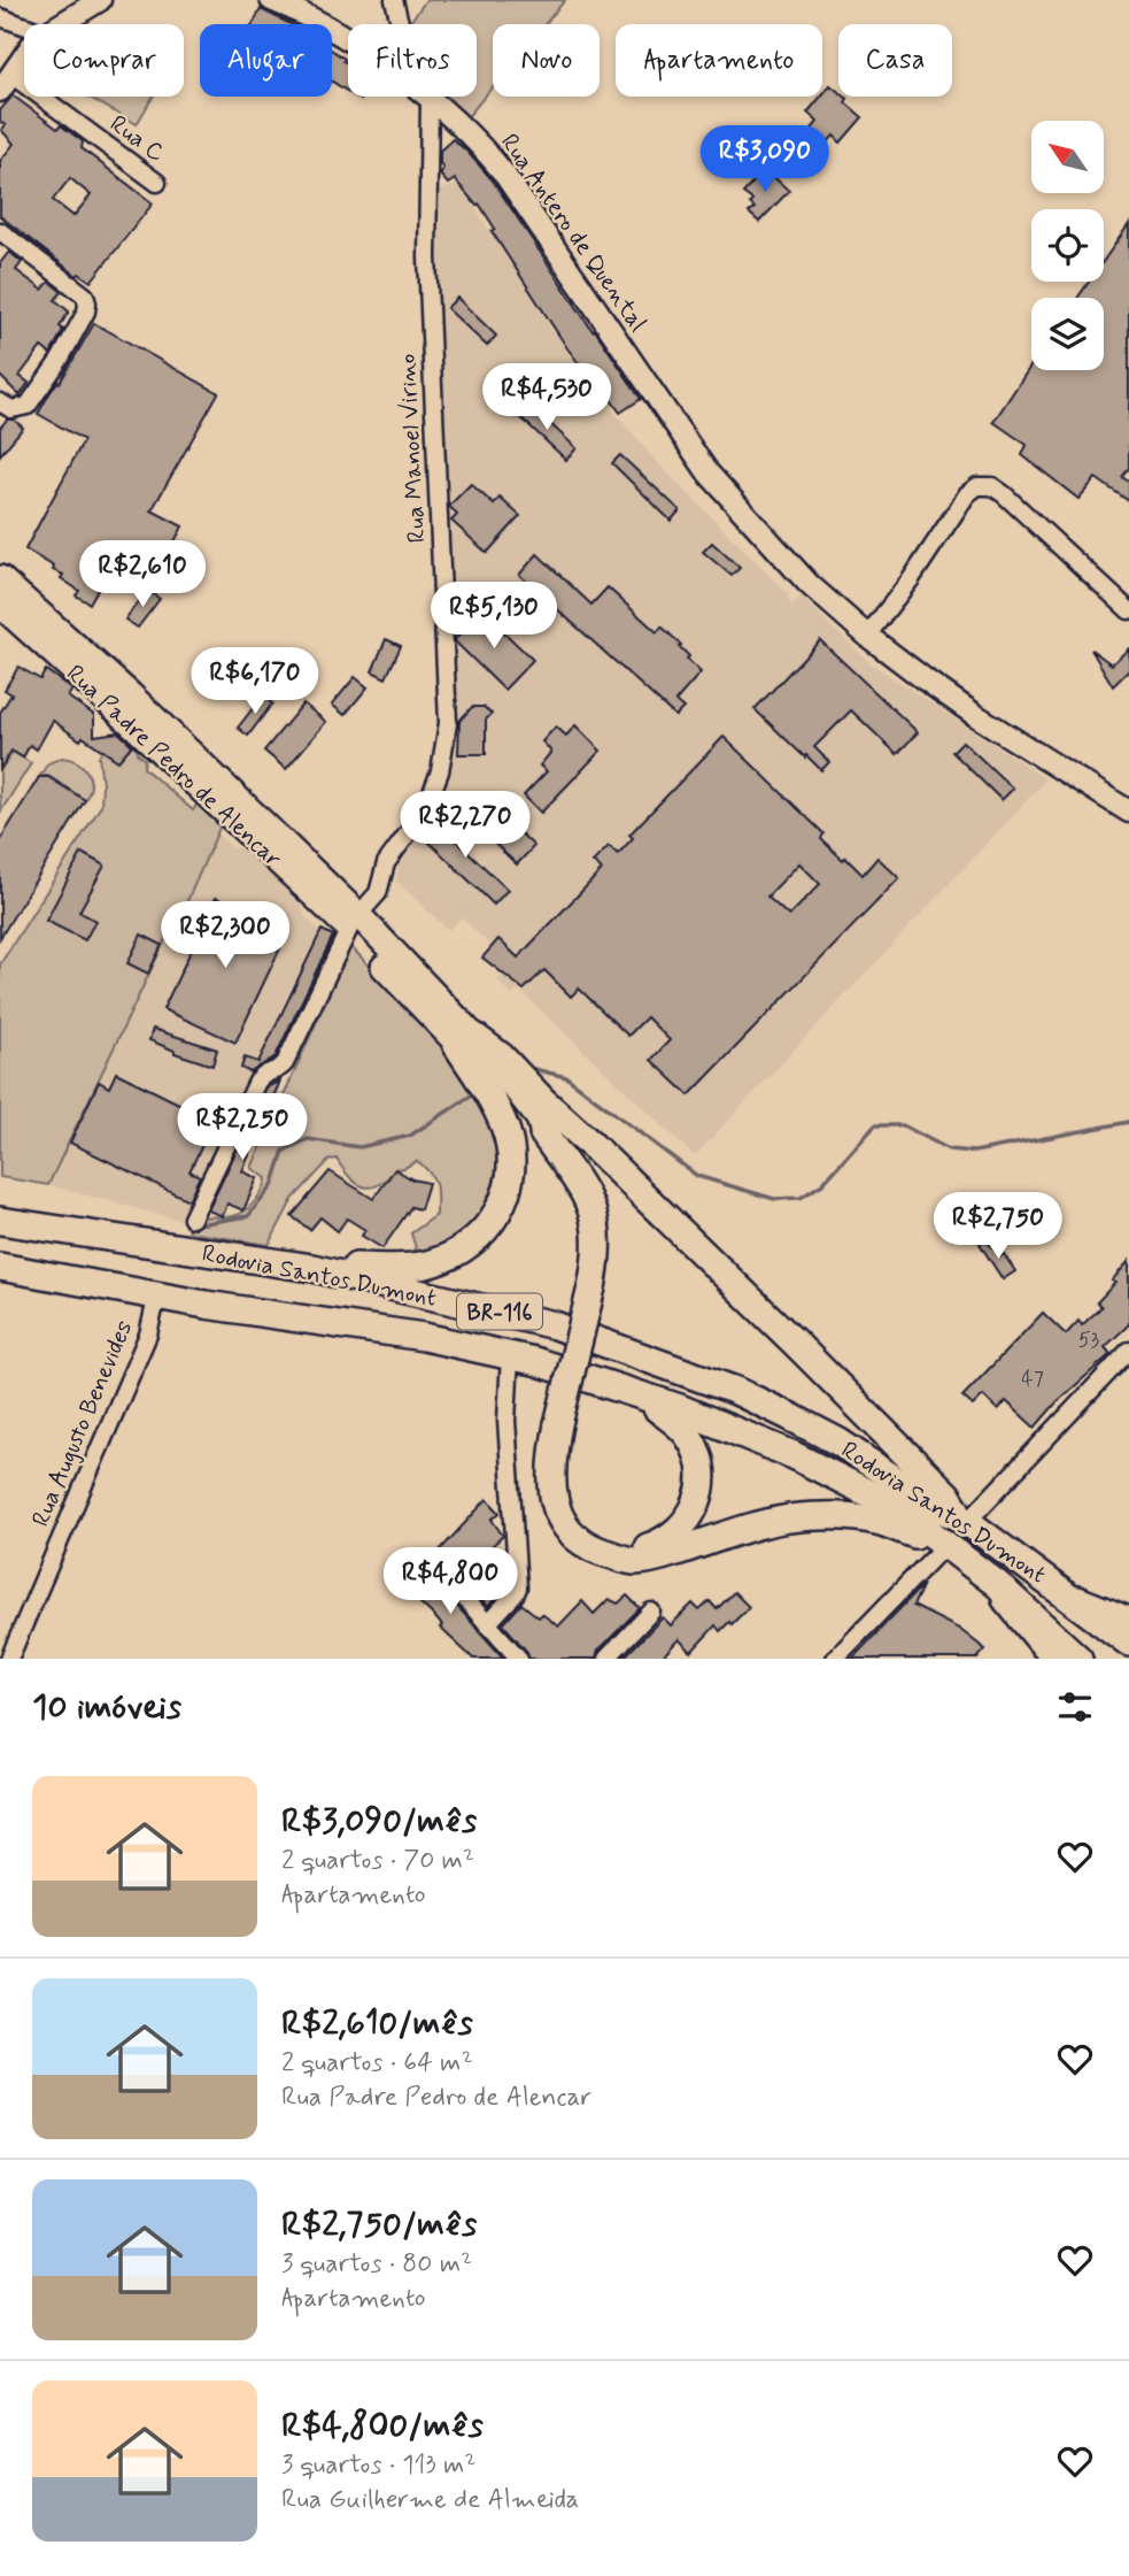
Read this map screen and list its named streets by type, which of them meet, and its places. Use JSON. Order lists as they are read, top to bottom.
{
  "streets": {
    "highway": ["Rodovia Santos Dumont", "BR-116"],
    "main road": ["Rua Padre Pedro de Alencar"],
    "street": [
      "Rua C",
      "Rua Antero de Quental",
      "Rua Manoel Virino",
      "Rua Augusto Benevides"
    ]
  },
  "crossings": [
    ["Rua Manoel Virino", "Rua Padre Pedro de Alencar"],
    ["Rodovia Santos Dumont", "BR-116"],
    ["Rodovia Santos Dumont", "Rua Augusto Benevides"]
  ],
  "house_numbers": ["53", "47"],
  "north": "top left",
  "page": {
    "chip": [
      "Comprar",
      "Alugar",
      "Filtros",
      "Novo",
      "Apartamento",
      "Casa"
    ],
    "price": [
      "R$3,090",
      "R$4,530",
      "R$2,610",
      "R$5,130",
      "R$6,170",
      "R$2,270",
      "R$2,300",
      "R$2,250",
      "R$2,750",
      "R$4,800"
    ],
    "heading": "10 imóveis",
    "list": [
      {
        "name": "R$3,090/mês",
        "note": "2 quartos · 70 m² · Apartamento"
      },
      {
        "name": "R$2,610/mês",
        "note": "2 quartos · 64 m² · Rua Padre Pedro de Alencar"
      },
      {
        "name": "R$2,750/mês",
        "note": "3 quartos · 80 m² · Apartamento"
      },
      {
        "name": "R$4,800/mês",
        "note": "3 quartos · 113 m² · Rua Guilherme de Almeida"
      }
    ]
  }
}
